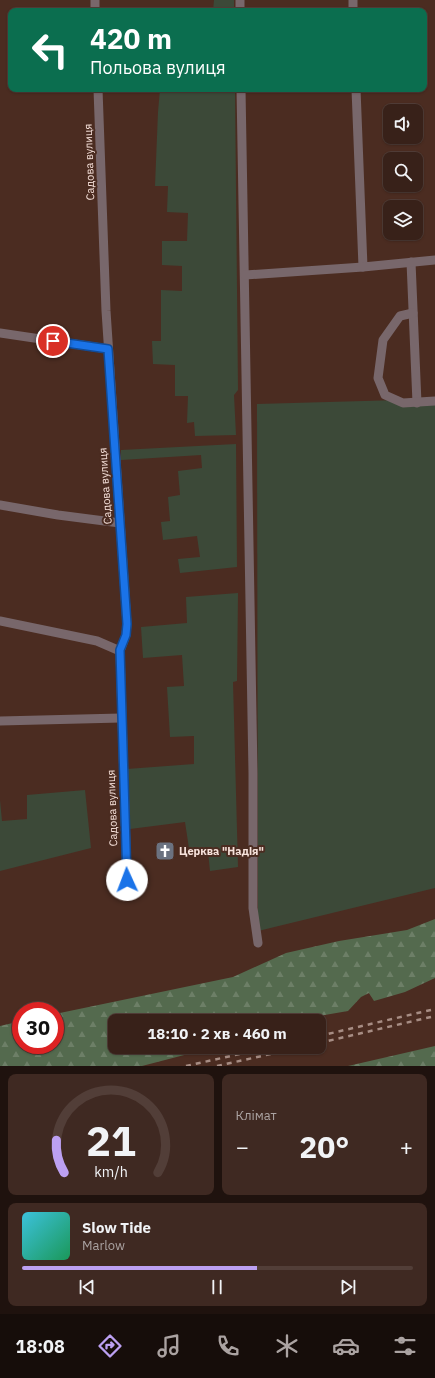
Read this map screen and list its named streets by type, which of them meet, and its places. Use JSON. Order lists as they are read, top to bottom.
{
  "streets": {
    "street": ["Садова вулиця"]
  },
  "places": {
    "church": ["Церква \"Надія\""]
  },
  "page": {
    "turn": ["420 m", "Польова вулиця"],
    "limit": "30",
    "trip": "18:10 · 2 хв · 460 m",
    "tile": "Клімат",
    "heat": ["−", "20°", "+"],
    "song": ["Slow Tide", "Marlow"],
    "tabs": "18:08",
    "gauge": ["21", "km/h"]
  }
}
